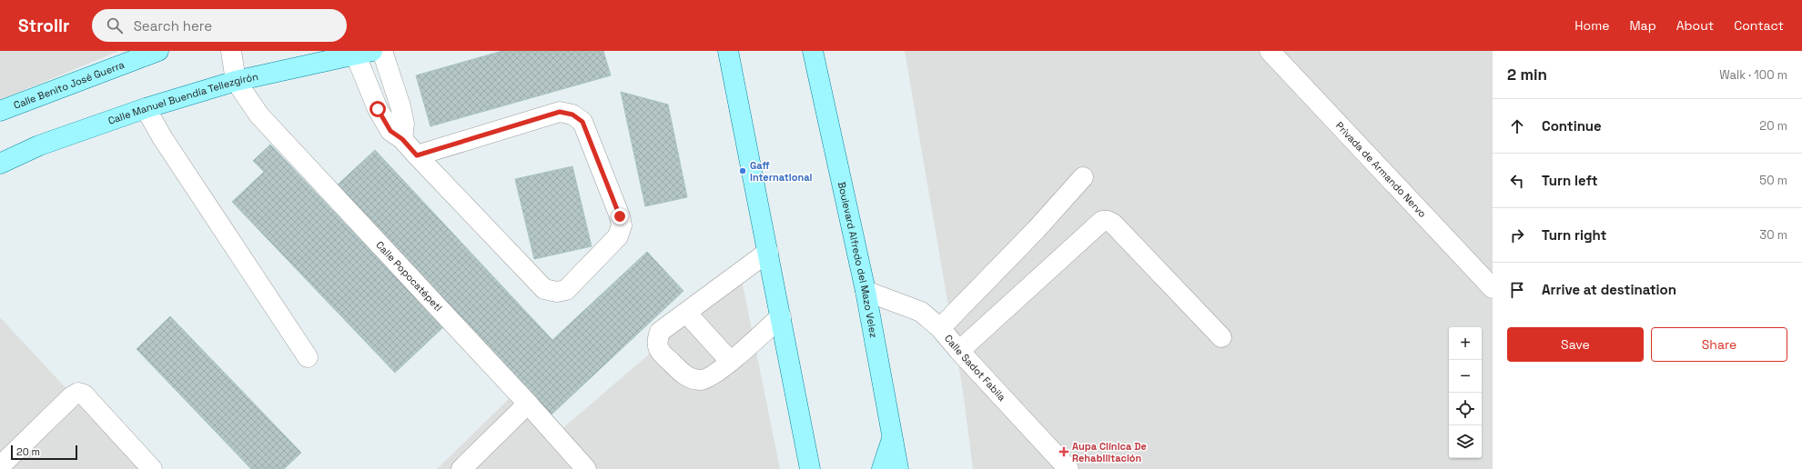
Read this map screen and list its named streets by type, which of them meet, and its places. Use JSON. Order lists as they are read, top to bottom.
{
  "streets": {
    "main road": ["Calle Benito José Guerra", "Calle Manuel Buendía Tellezgirón", "Boulevard Alfredo del Mazo Velez"],
    "street": ["Privada de Armando Nervo", "Calle Popocatépetl", "Calle Sadot Fabila"]
  },
  "crossings": [
    ["Calle Manuel Buendía Tellezgirón", "Calle Popocatépetl"],
    ["Boulevard Alfredo del Mazo Velez", "Calle Sadot Fabila"]
  ],
  "places": {
    "other": ["Gaff International"],
    "health": ["Aupa Clínica De Rehabilitación"]
  },
  "scale_bar": "20 m",
  "page": {
    "header": "Strollr",
    "search": "Search here",
    "nav": [
      "Home",
      "Map",
      "About",
      "Contact"
    ],
    "heading": ["2 min", "Walk · 100 m"],
    "list": [
      ["Continue", "20 m"],
      ["Turn left", "50 m"],
      ["Turn right", "30 m"],
      "Arrive at destination"
    ],
    "buttons": ["Save", "Share"],
    "map_buttons": ["+", "−"],
    "scale": "20 m"
  }
}
